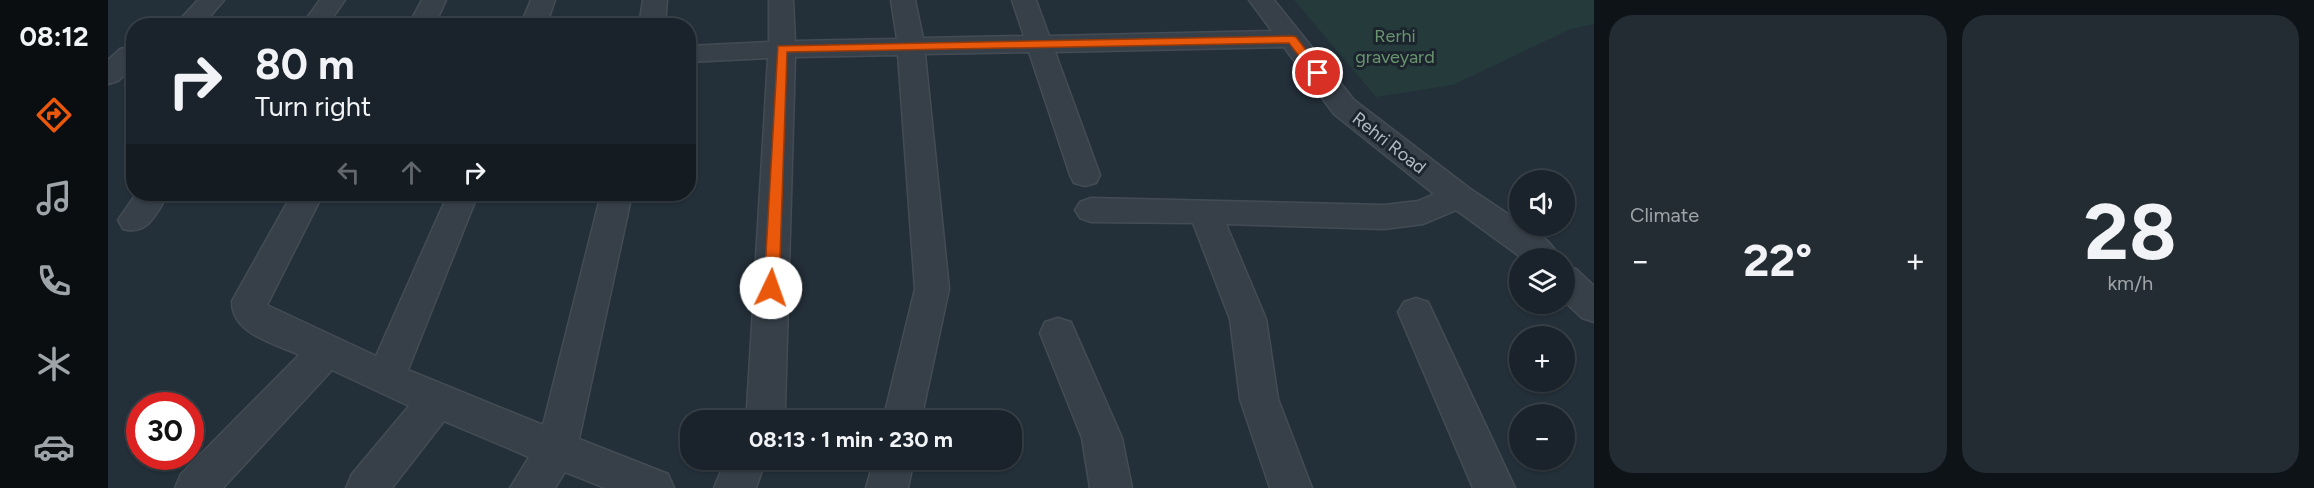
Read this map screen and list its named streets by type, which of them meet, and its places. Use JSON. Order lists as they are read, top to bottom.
{
  "streets": {
    "street": ["Rehri Road"]
  },
  "parks": ["Rerhi graveyard"],
  "page": {
    "tabs": "08:12",
    "tile": [
      "Climate",
      ["28", "km/h"]
    ],
    "turn": ["80 m", "Turn right"],
    "map_buttons": ["+", "−"],
    "heat": ["−", "22°", "+"],
    "limit": "30",
    "trip": "08:13 · 1 min · 230 m"
  }
}
